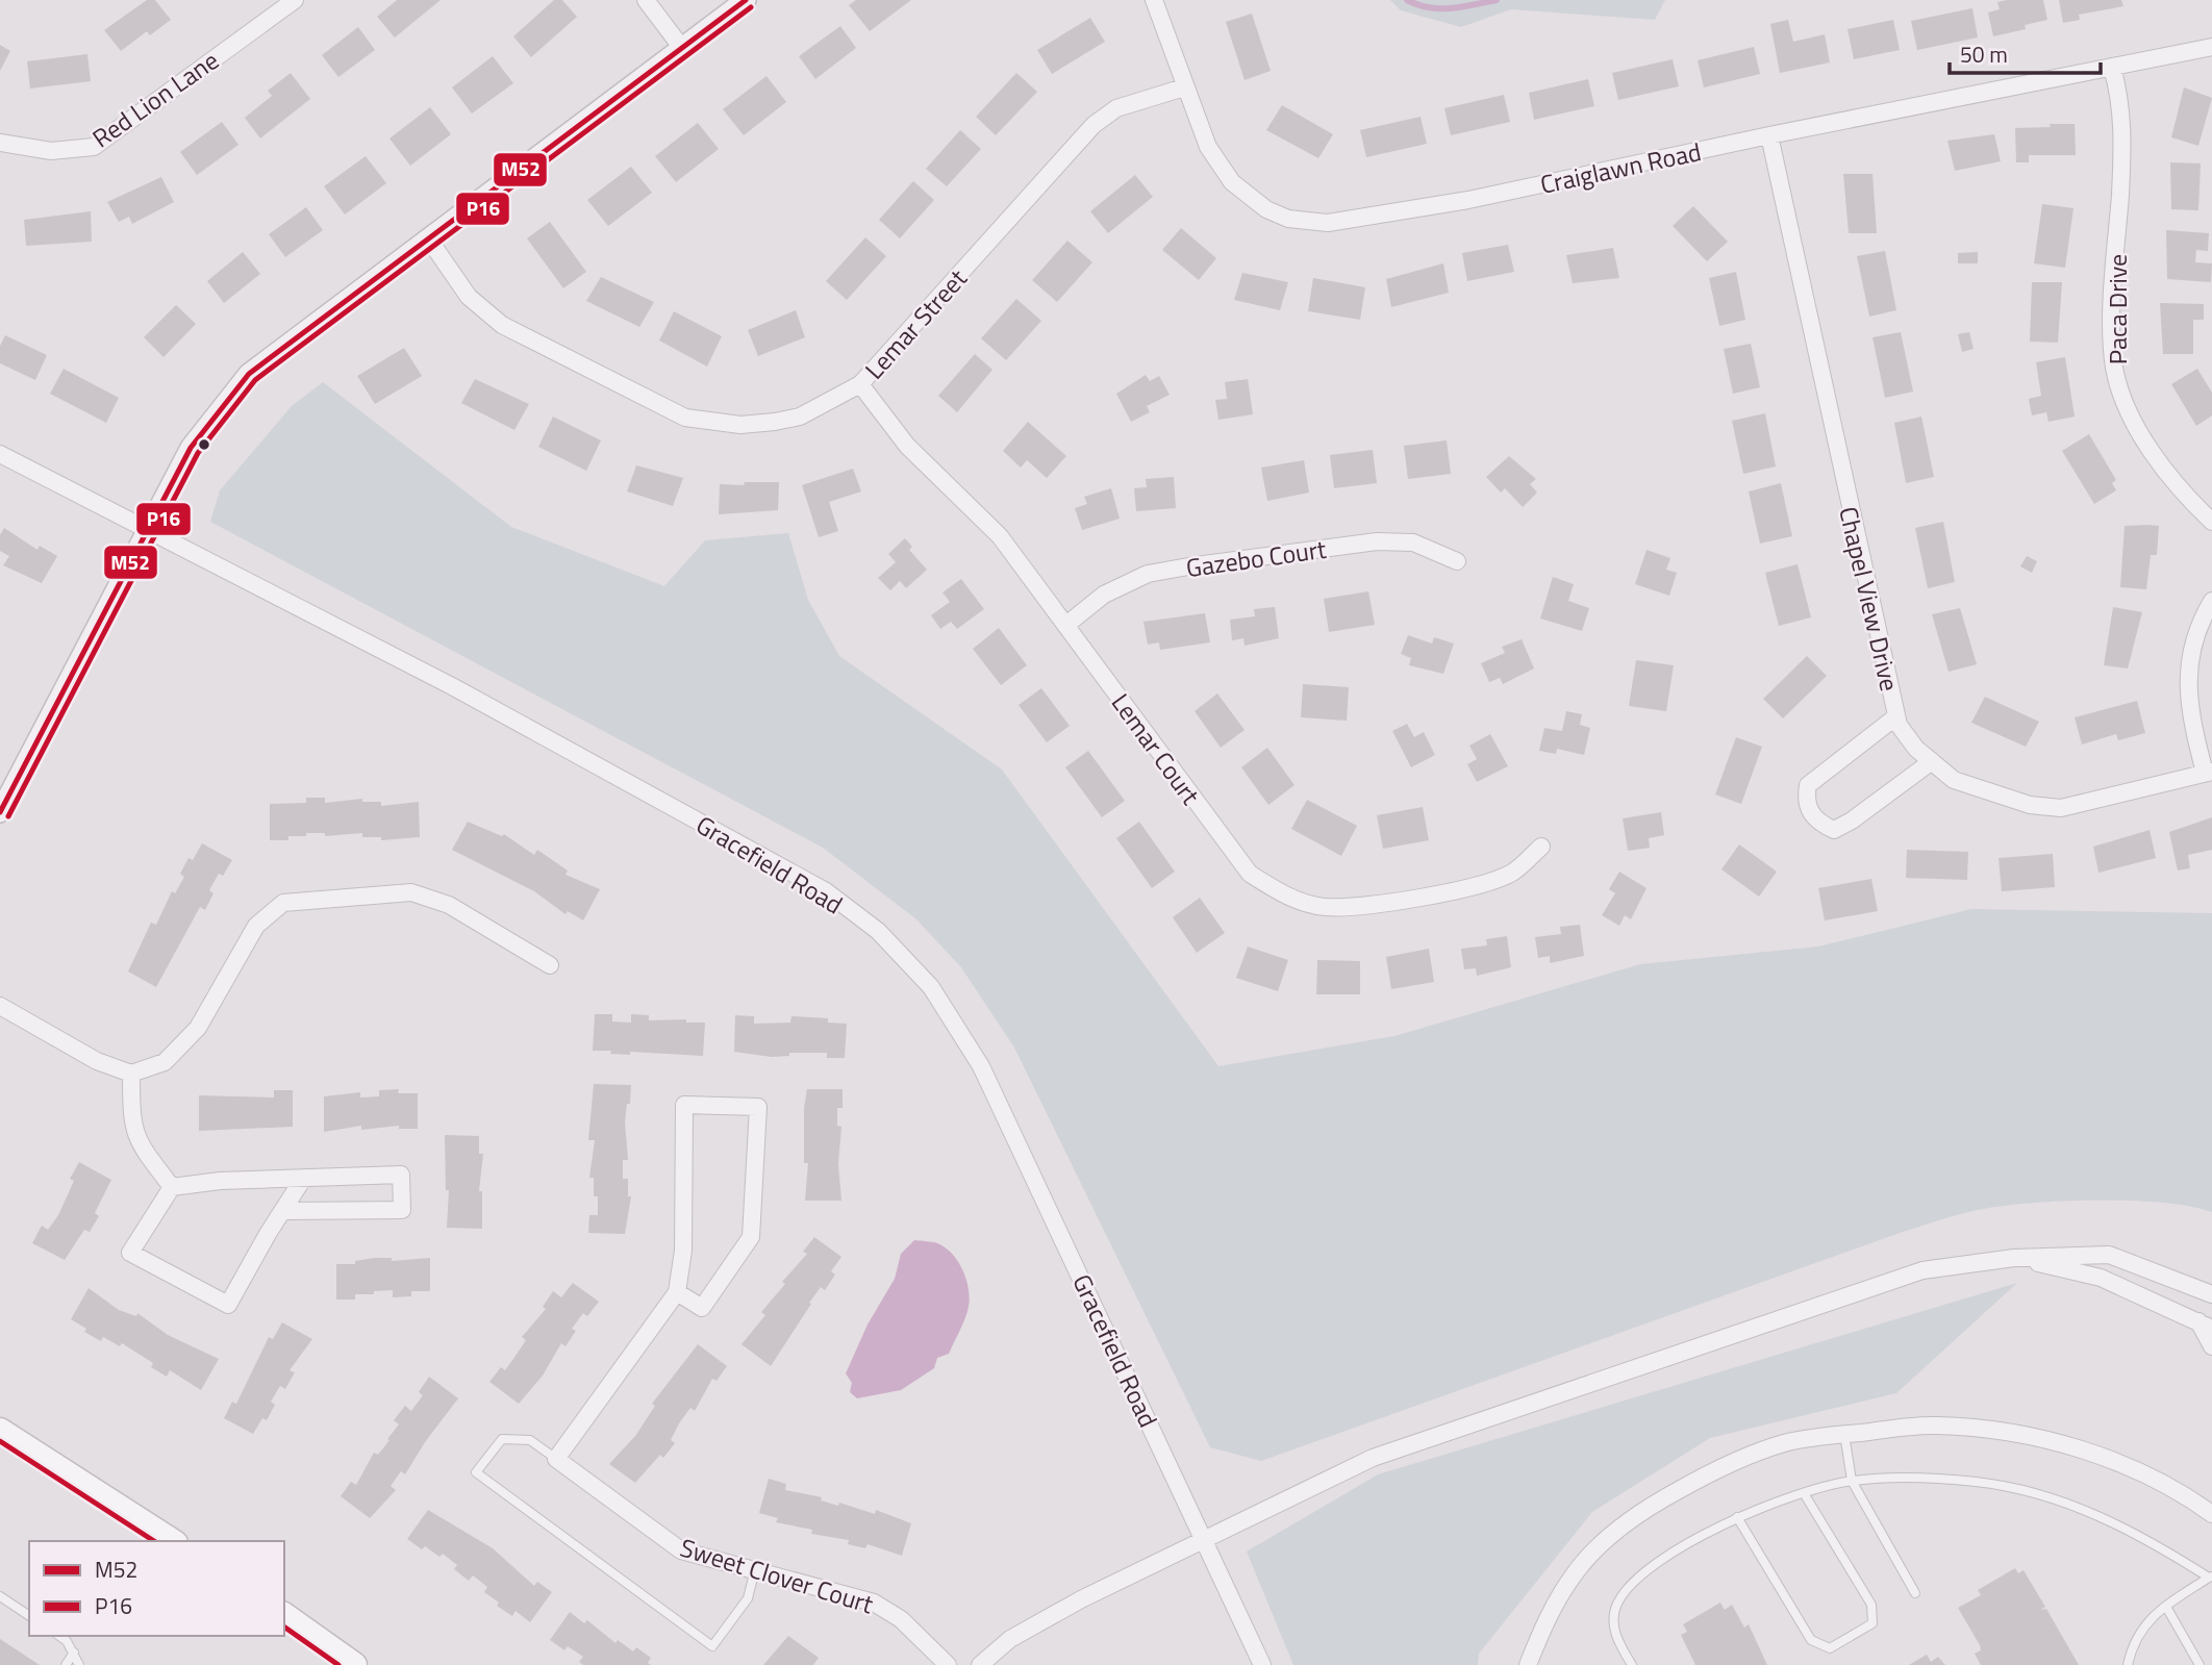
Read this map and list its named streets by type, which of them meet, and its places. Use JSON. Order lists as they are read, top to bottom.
{
  "streets": {
    "street": [
      "Red Lion Lane",
      "Craiglawn Road",
      "Paca Drive",
      "Lemar Street",
      "Gazebo Court",
      "Chapel View Drive",
      "Lemar Court",
      "Gracefield Road",
      "Sweet Clover Court"
    ]
  },
  "crossings": [
    ["Craiglawn Road", "Paca Drive"],
    ["Craiglawn Road", "Lemar Street"],
    ["Craiglawn Road", "Chapel View Drive"],
    ["Lemar Street", "Lemar Court"],
    ["Gazebo Court", "Lemar Court"]
  ],
  "lines": ["transit line M52", "transit line P16"],
  "legend": ["M52", "P16"],
  "scale_bar": "50 m"
}
